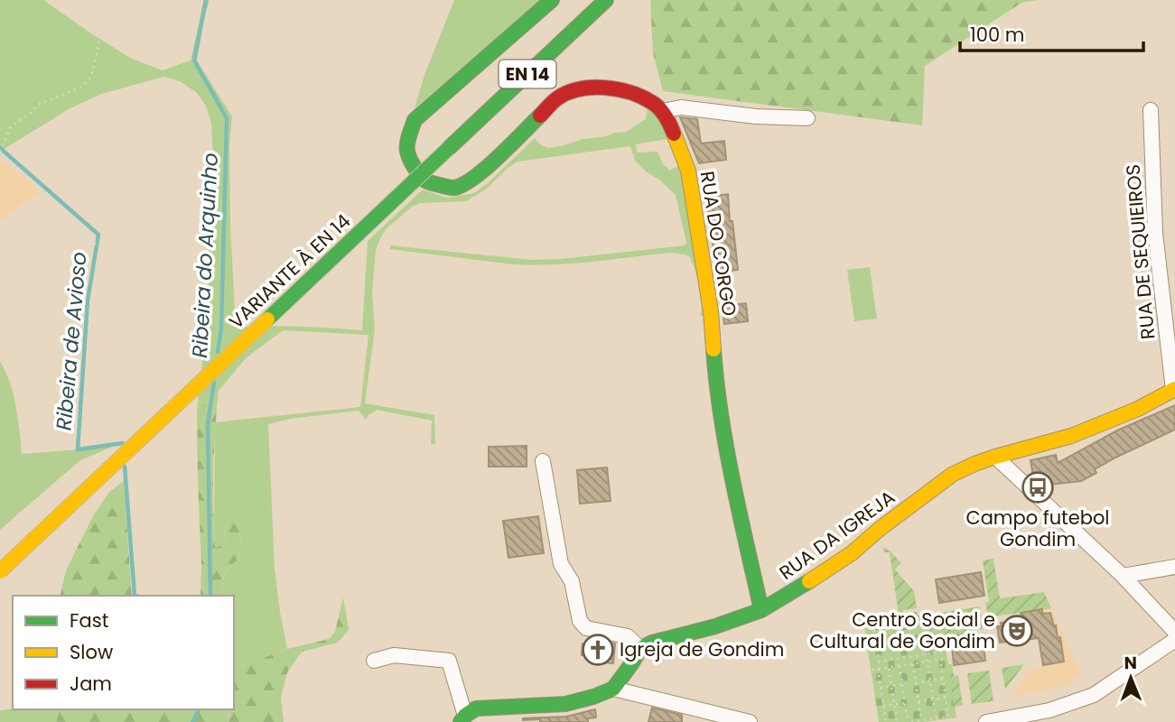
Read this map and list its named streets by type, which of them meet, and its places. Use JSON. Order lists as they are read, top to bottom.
{
  "streets": {
    "street": [
      "EN 14",
      "RUA DO CORGO",
      "RUA DE SEQUIEIROS",
      "VARIANTE À EN 14",
      "RUA DA IGREJA"
    ]
  },
  "crossings": [
    ["RUA DO CORGO", "RUA DA IGREJA"],
    ["RUA DE SEQUIEIROS", "RUA DA IGREJA"]
  ],
  "water": ["Ribeira do Arquinho", "Ribeira de Avioso"],
  "places": {
    "bus stop": ["Campo futebol Gondim"],
    "theatre": ["Centro Social e Cultural de Gondim"],
    "church": ["Igreja de Gondim"]
  },
  "legend": ["Fast", "Slow", "Jam"],
  "scale_bar": "100 m",
  "north": "top"
}
